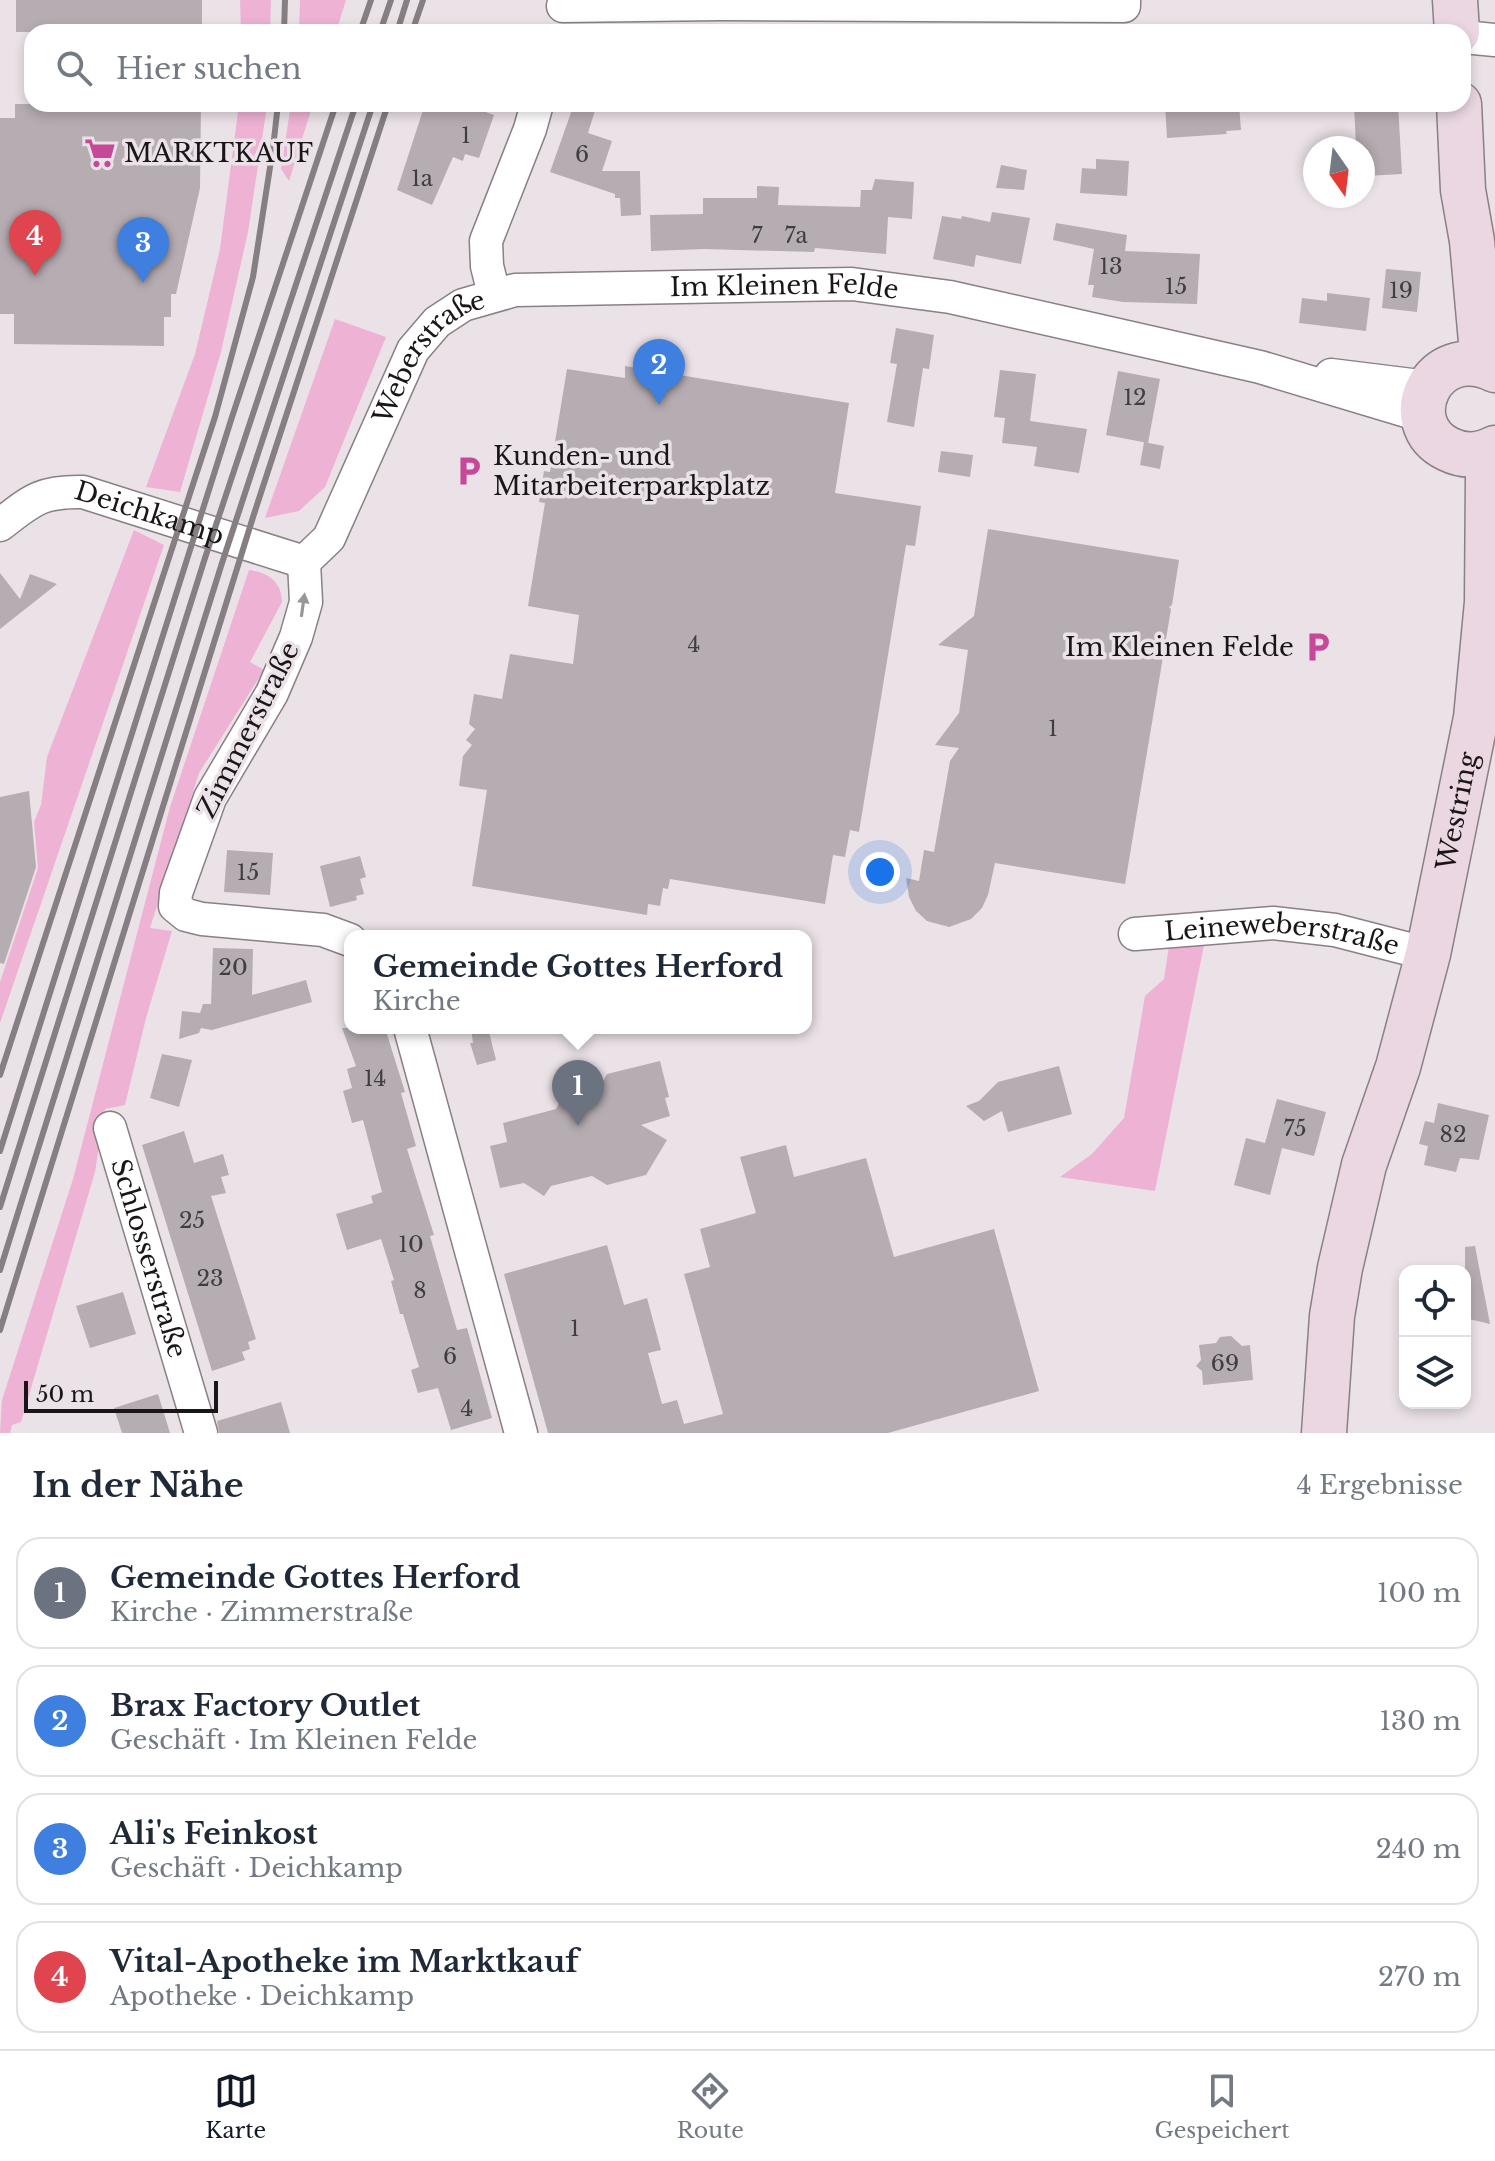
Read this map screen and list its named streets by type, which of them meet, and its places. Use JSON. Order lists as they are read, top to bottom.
{
  "streets": {
    "street": [
      "Im Kleinen Felde",
      "Weberstraße",
      "Deichkamp",
      "Zimmerstraße",
      "Westring",
      "Leineweberstraße",
      "Schlosserstraße"
    ]
  },
  "crossings": [
    ["Im Kleinen Felde", "Weberstraße"],
    ["Weberstraße", "Deichkamp"],
    ["Weberstraße", "Zimmerstraße"],
    ["Deichkamp", "Zimmerstraße"],
    ["Westring", "Leineweberstraße"]
  ],
  "places": {
    "supermarket": ["MARKTKAUF"],
    "parking": ["Kunden- und Mitarbeiterparkplatz", "Im Kleinen Felde"]
  },
  "house_numbers": [
    "1",
    "6",
    "1a",
    "7",
    "7a",
    "13",
    "15",
    "19",
    "12",
    "4",
    "1",
    "15",
    "20",
    "14",
    "75",
    "82",
    "25",
    "10",
    "23",
    "8",
    "1",
    "6",
    "69",
    "4"
  ],
  "scale_bar": "50 m",
  "north": "bottom",
  "page": {
    "search": "Hier suchen",
    "pins": [
      "4",
      "3",
      "2",
      "1"
    ],
    "popup": ["Gemeinde Gottes Herford", "Kirche"],
    "scale": "50 m",
    "heading": ["In der Nähe", "4 Ergebnisse"],
    "list": [
      {
        "mark": "1",
        "name": "Gemeinde Gottes Herford",
        "note": "Kirche · Zimmerstraße",
        "value": "100 m"
      },
      {
        "mark": "2",
        "name": "Brax Factory Outlet",
        "note": "Geschäft · Im Kleinen Felde",
        "value": "130 m"
      },
      {
        "mark": "3",
        "name": "Ali's Feinkost",
        "note": "Geschäft · Deichkamp",
        "value": "240 m"
      },
      {
        "mark": "4",
        "name": "Vital-Apotheke im Marktkauf",
        "note": "Apotheke · Deichkamp",
        "value": "270 m"
      }
    ],
    "nav": ["Karte", "Route", "Gespeichert"]
  }
}
